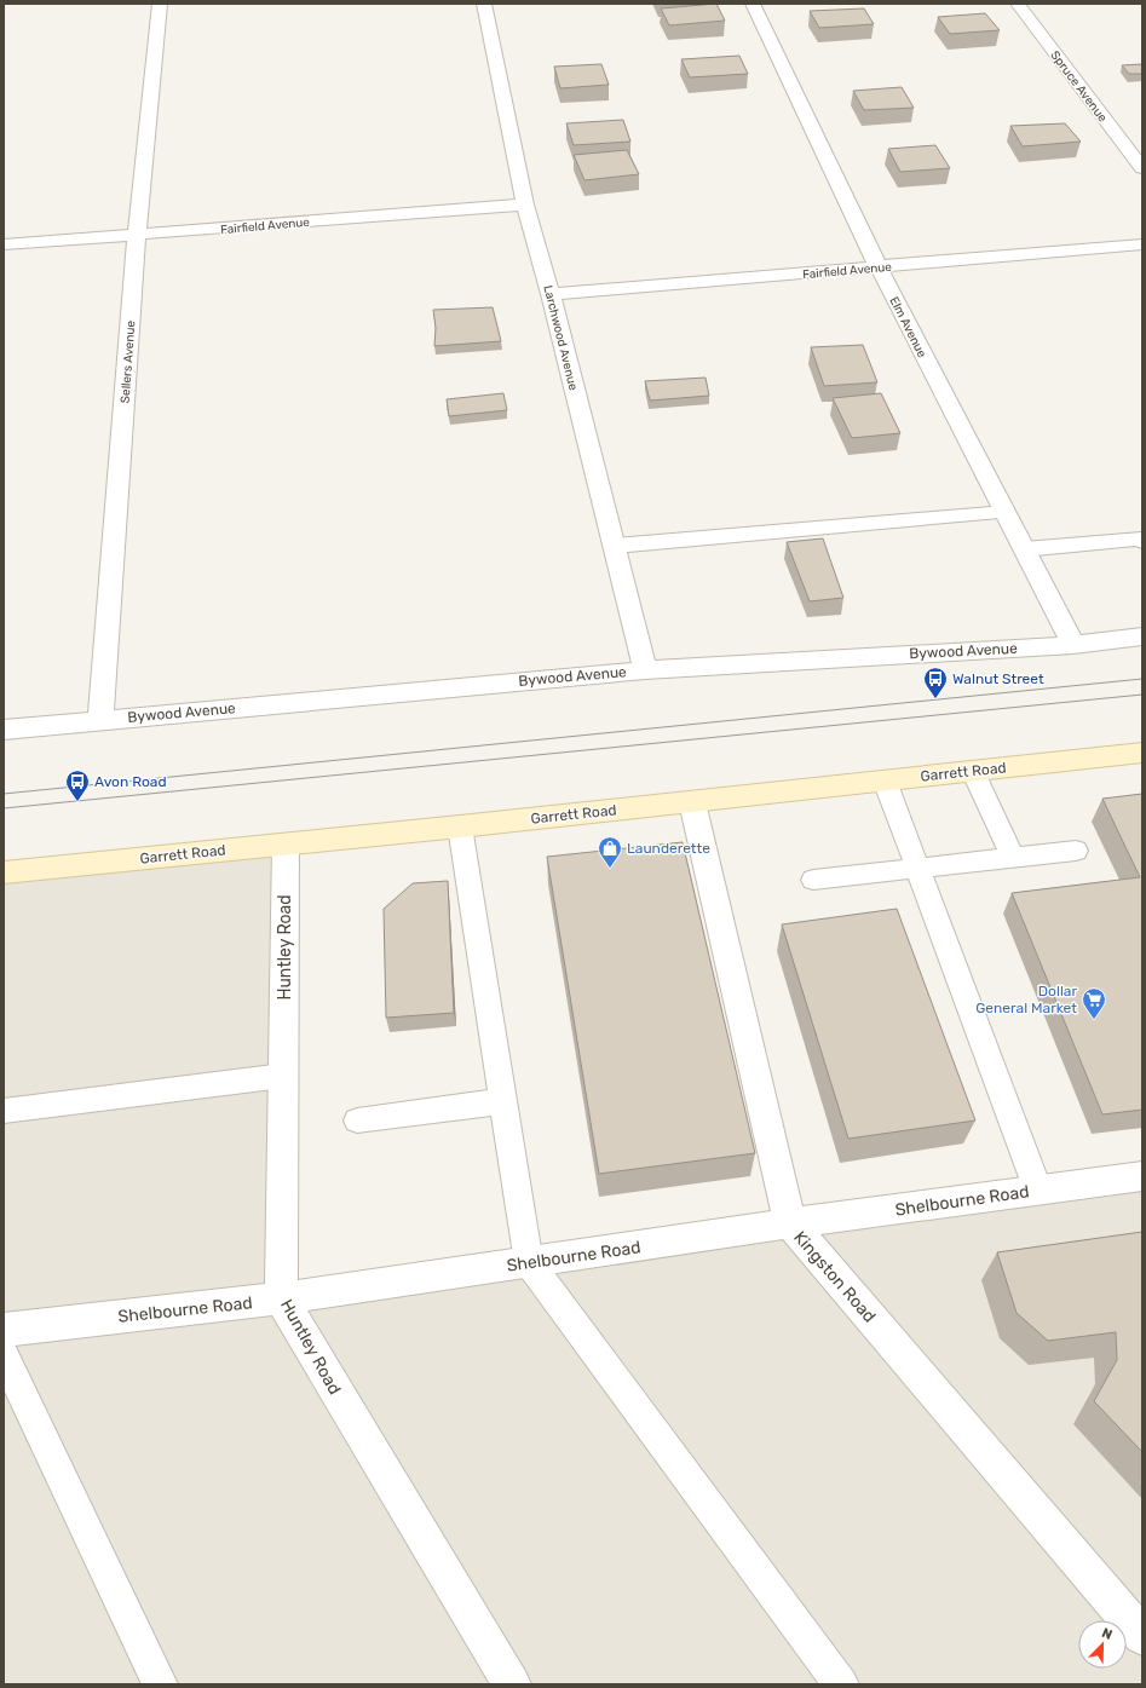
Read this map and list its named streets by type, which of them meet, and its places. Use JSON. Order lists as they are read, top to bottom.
{
  "streets": {
    "main road": ["Garrett Road"],
    "street": [
      "Spruce Avenue",
      "Fairfield Avenue",
      "Elm Avenue",
      "Larchwood Avenue",
      "Sellers Avenue",
      "Bywood Avenue",
      "Huntley Road",
      "Shelbourne Road",
      "Kingston Road"
    ]
  },
  "crossings": [
    ["Fairfield Avenue", "Elm Avenue"],
    ["Fairfield Avenue", "Larchwood Avenue"],
    ["Fairfield Avenue", "Sellers Avenue"],
    ["Elm Avenue", "Bywood Avenue"],
    ["Larchwood Avenue", "Bywood Avenue"],
    ["Sellers Avenue", "Bywood Avenue"],
    ["Garrett Road", "Huntley Road"],
    ["Garrett Road", "Kingston Road"],
    ["Huntley Road", "Shelbourne Road"],
    ["Shelbourne Road", "Kingston Road"]
  ],
  "places": {
    "bus stop": ["Walnut Street", "Avon Road"],
    "shop": ["Launderette"],
    "supermarket": ["Dollar General Market"]
  },
  "north": "top right"
}
